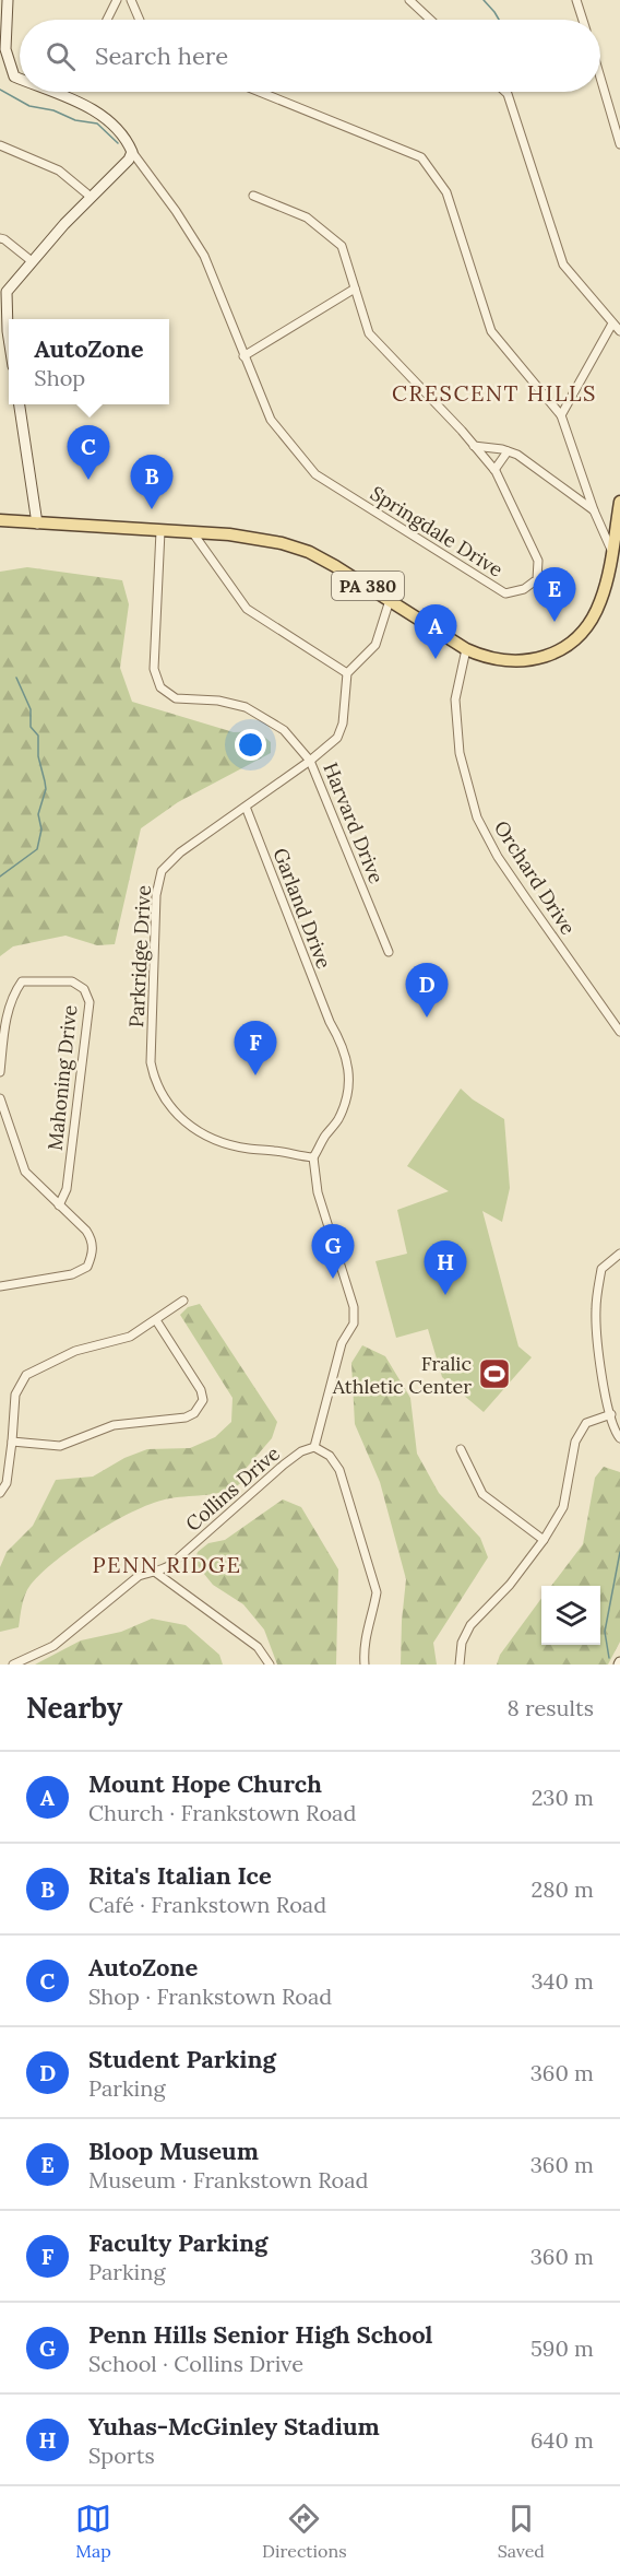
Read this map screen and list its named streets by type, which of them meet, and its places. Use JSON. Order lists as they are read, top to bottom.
{
  "streets": {
    "main road": ["PA 380"],
    "street": [
      "Springdale Drive",
      "Harvard Drive",
      "Orchard Drive",
      "Garland Drive",
      "Parkridge Drive",
      "Mahoning Drive",
      "Collins Drive"
    ]
  },
  "crossings": [
    ["PA 380", "Harvard Drive"],
    ["PA 380", "Orchard Drive"],
    ["Harvard Drive", "Parkridge Drive"],
    ["Garland Drive", "Parkridge Drive"]
  ],
  "districts": ["CRESCENT HILLS", "PENN RIDGE"],
  "places": {
    "sports": ["Fralic Athletic Center"]
  },
  "page": {
    "search": "Search here",
    "popup": ["AutoZone", "Shop"],
    "pins": [
      "C",
      "B",
      "E",
      "A",
      "D",
      "F",
      "G",
      "H"
    ],
    "heading": ["Nearby", "8 results"],
    "list": [
      {
        "mark": "A",
        "name": "Mount Hope Church",
        "note": "Church · Frankstown Road",
        "value": "230 m"
      },
      {
        "mark": "B",
        "name": "Rita's Italian Ice",
        "note": "Café · Frankstown Road",
        "value": "280 m"
      },
      {
        "mark": "C",
        "name": "AutoZone",
        "note": "Shop · Frankstown Road",
        "value": "340 m"
      },
      {
        "mark": "D",
        "name": "Student Parking",
        "note": "Parking",
        "value": "360 m"
      },
      {
        "mark": "E",
        "name": "Bloop Museum",
        "note": "Museum · Frankstown Road",
        "value": "360 m"
      },
      {
        "mark": "F",
        "name": "Faculty Parking",
        "note": "Parking",
        "value": "360 m"
      },
      {
        "mark": "G",
        "name": "Penn Hills Senior High School",
        "note": "School · Collins Drive",
        "value": "590 m"
      },
      {
        "mark": "H",
        "name": "Yuhas-McGinley Stadium",
        "note": "Sports",
        "value": "640 m"
      }
    ],
    "nav": ["Map", "Directions", "Saved"]
  }
}
